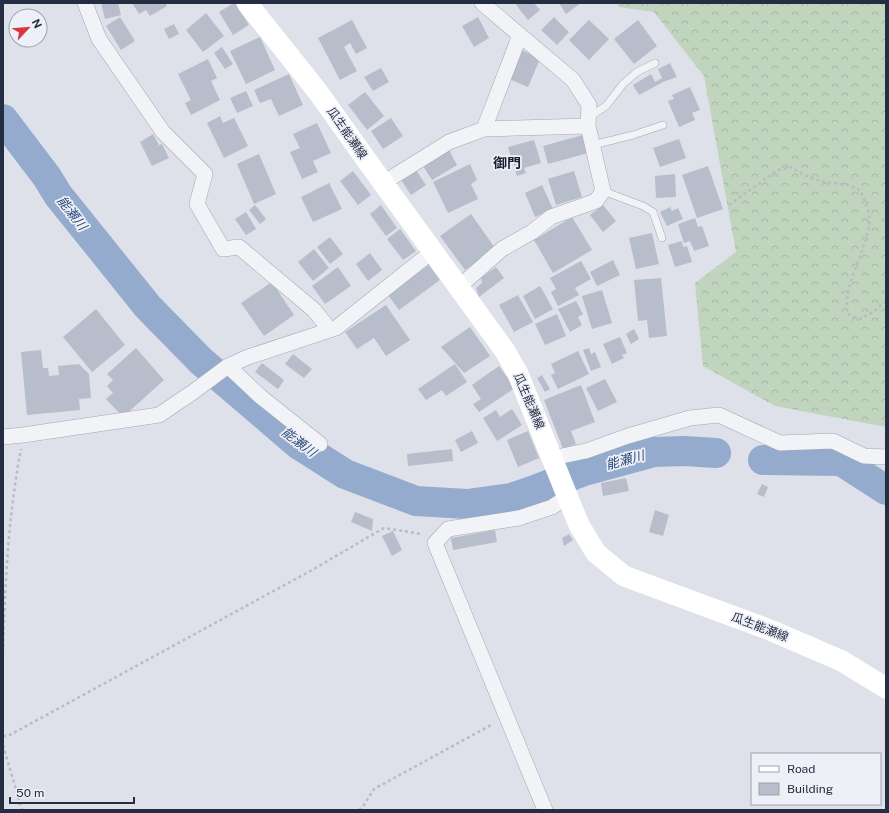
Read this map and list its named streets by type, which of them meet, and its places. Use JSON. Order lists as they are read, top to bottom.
{
  "streets": {
    "main road": ["瓜生能瀬線"]
  },
  "districts": ["御門"],
  "water": ["能瀬川"],
  "legend": ["Road", "Building"],
  "scale_bar": "50 m",
  "north": "top right"
}
